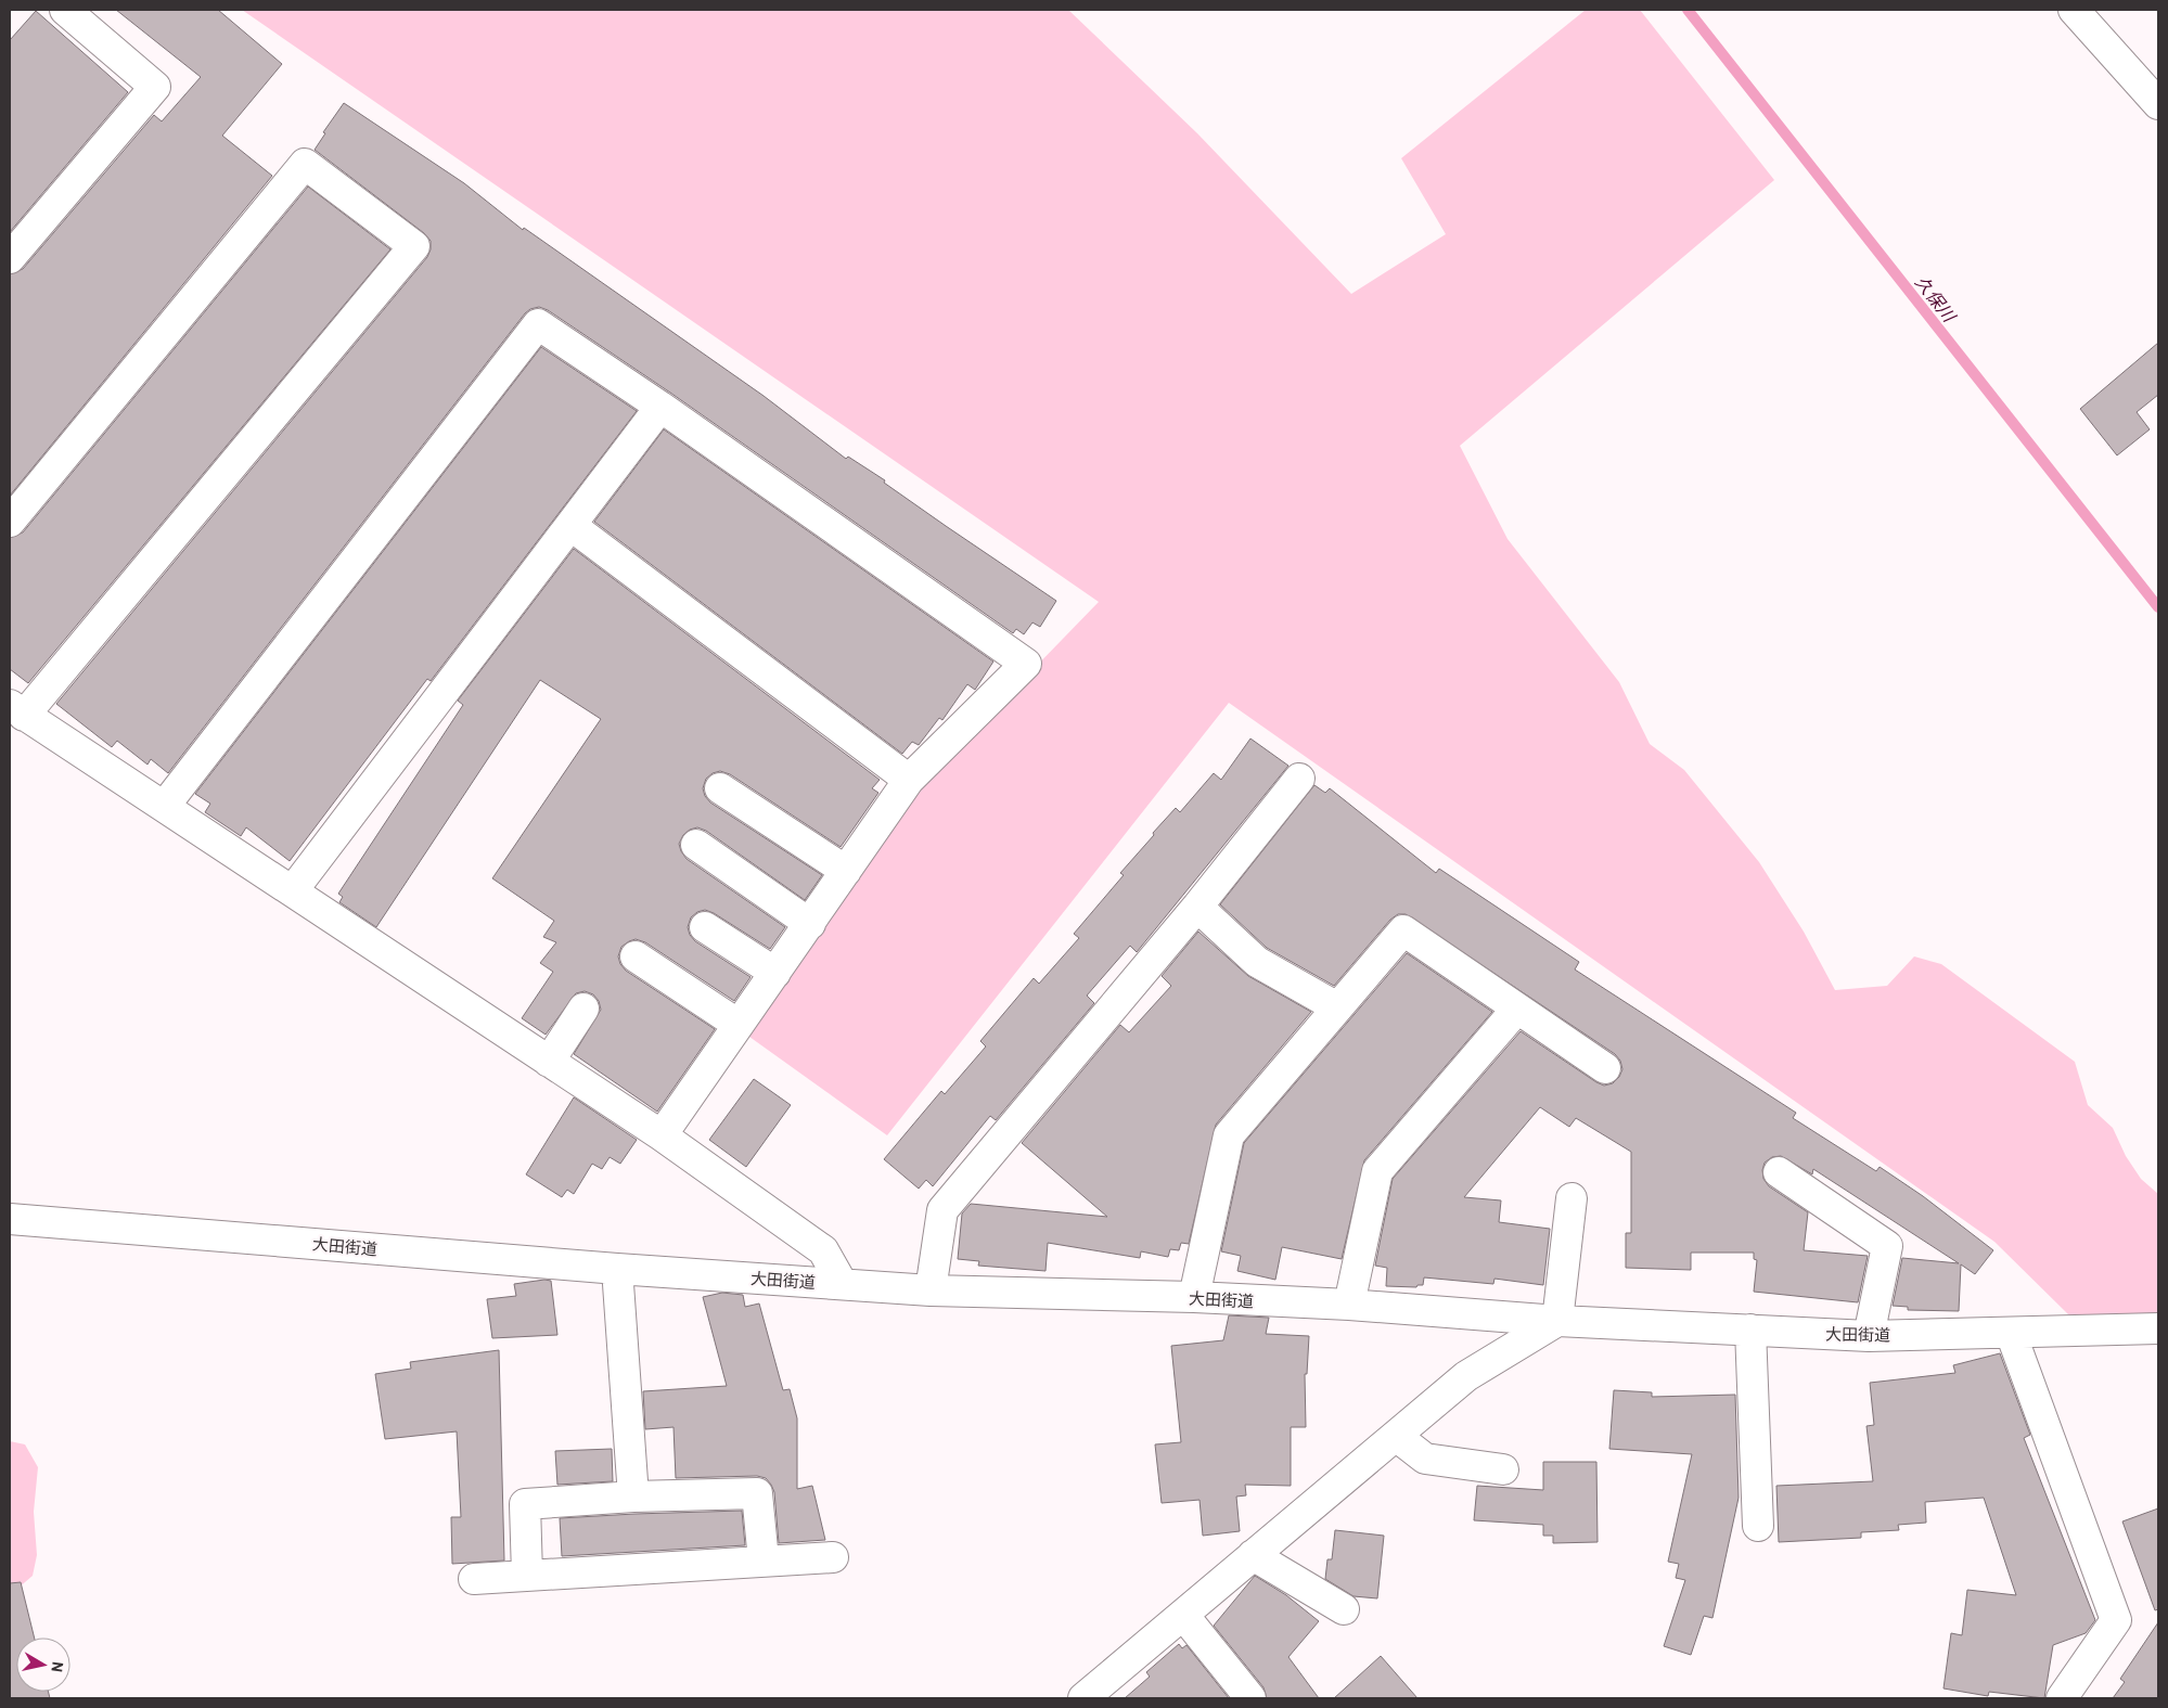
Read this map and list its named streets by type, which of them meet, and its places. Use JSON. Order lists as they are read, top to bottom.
{
  "streets": {
    "street": ["大田街道"]
  },
  "water": ["久保川"],
  "north": "right"
}
